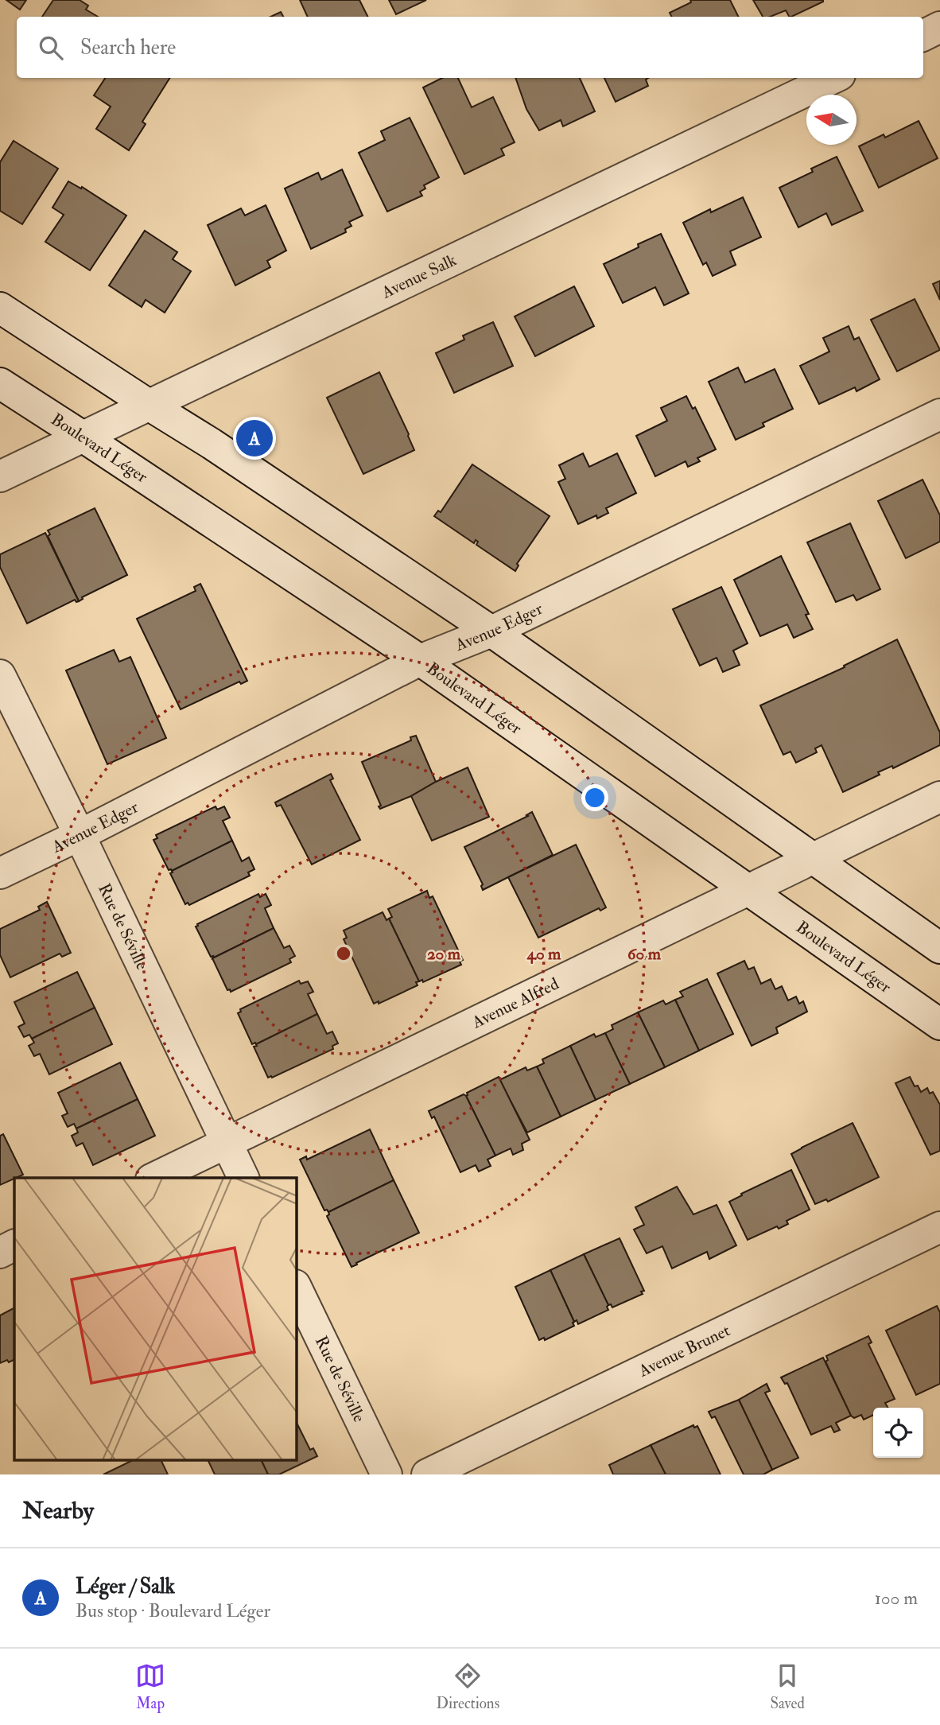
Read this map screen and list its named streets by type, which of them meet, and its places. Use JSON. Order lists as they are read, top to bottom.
{
  "streets": {
    "street": [
      "Avenue Salk",
      "Boulevard Léger",
      "Avenue Edger",
      "Rue de Séville",
      "Avenue Alfred",
      "Avenue Brunet"
    ]
  },
  "crossings": [
    ["Avenue Salk", "Boulevard Léger"],
    ["Boulevard Léger", "Avenue Edger"],
    ["Boulevard Léger", "Avenue Alfred"],
    ["Avenue Edger", "Rue de Séville"],
    ["Rue de Séville", "Avenue Alfred"]
  ],
  "north": "left",
  "page": {
    "search": "Search here",
    "pins": "A",
    "heading": "Nearby",
    "list": [
      {
        "mark": "A",
        "name": "Léger / Salk",
        "note": "Bus stop · Boulevard Léger",
        "value": "100 m"
      }
    ],
    "nav": ["Map", "Directions", "Saved"]
  },
  "rings": ["20 m", "40 m", "60 m"]
}
